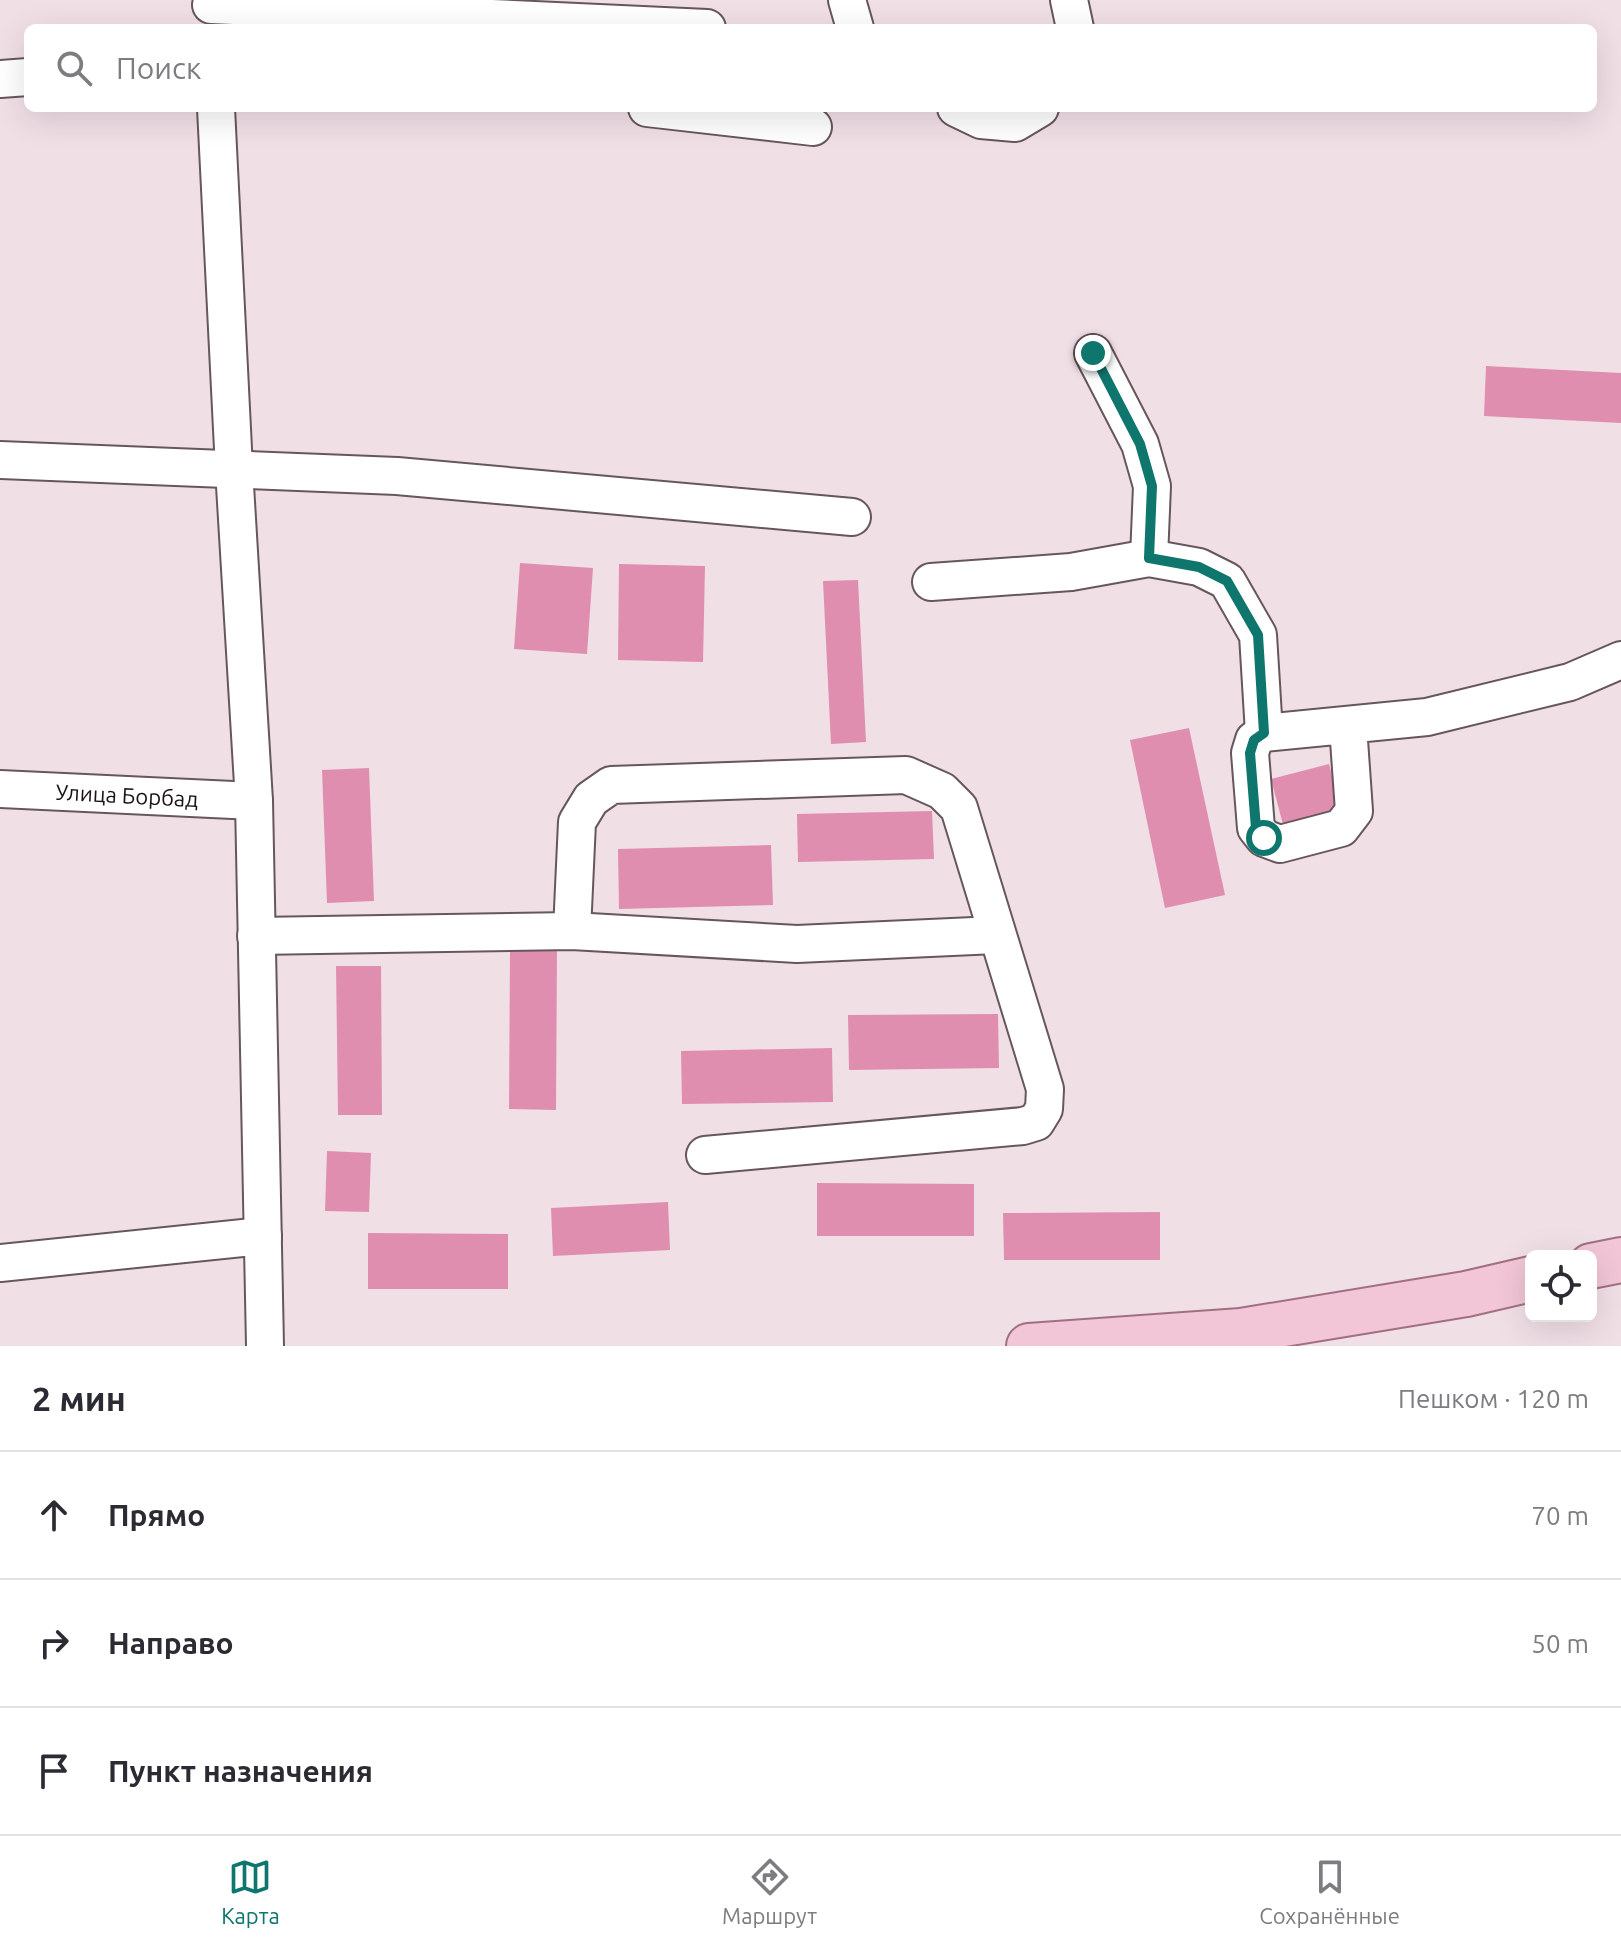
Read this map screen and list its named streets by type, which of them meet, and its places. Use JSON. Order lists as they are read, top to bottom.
{
  "streets": {
    "street": ["Улица Борбад"]
  },
  "page": {
    "search": "Поиск",
    "heading": ["2 мин", "Пешком · 120 m"],
    "list": [
      ["Прямо", "70 m"],
      ["Направо", "50 m"],
      "Пункт назначения"
    ],
    "nav": ["Карта", "Маршрут", "Сохранённые"]
  }
}
